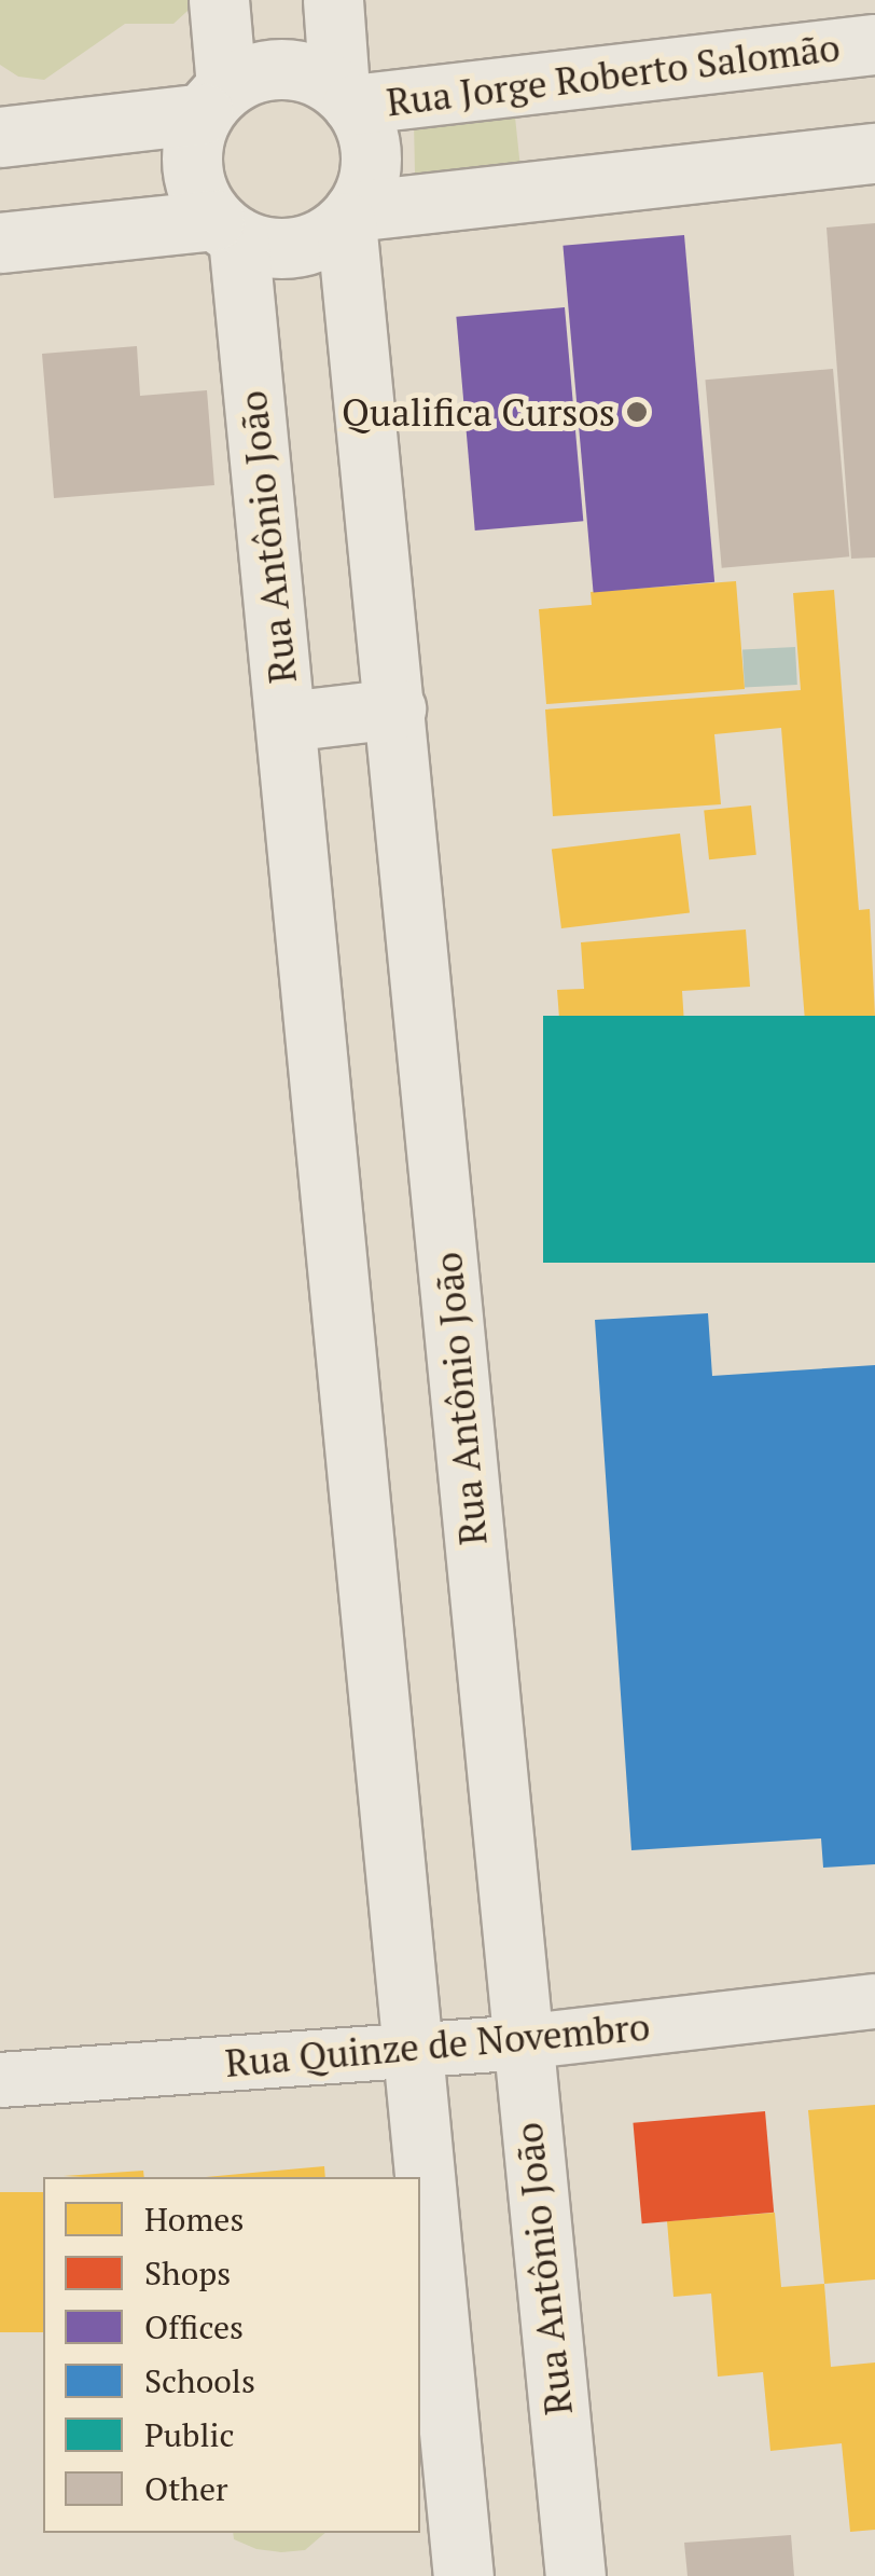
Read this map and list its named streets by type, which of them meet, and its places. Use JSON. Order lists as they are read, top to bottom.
{
  "streets": {
    "main road": ["Rua Jorge Roberto Salomão", "Rua Antônio João"],
    "street": ["Rua Quinze de Novembro"]
  },
  "crossings": [
    ["Rua Jorge Roberto Salomão", "Rua Antônio João"],
    ["Rua Antônio João", "Rua Quinze de Novembro"]
  ],
  "places": ["Qualifica Cursos"],
  "legend": [
    "Homes",
    "Shops",
    "Offices",
    "Schools",
    "Public",
    "Other"
  ]
}
